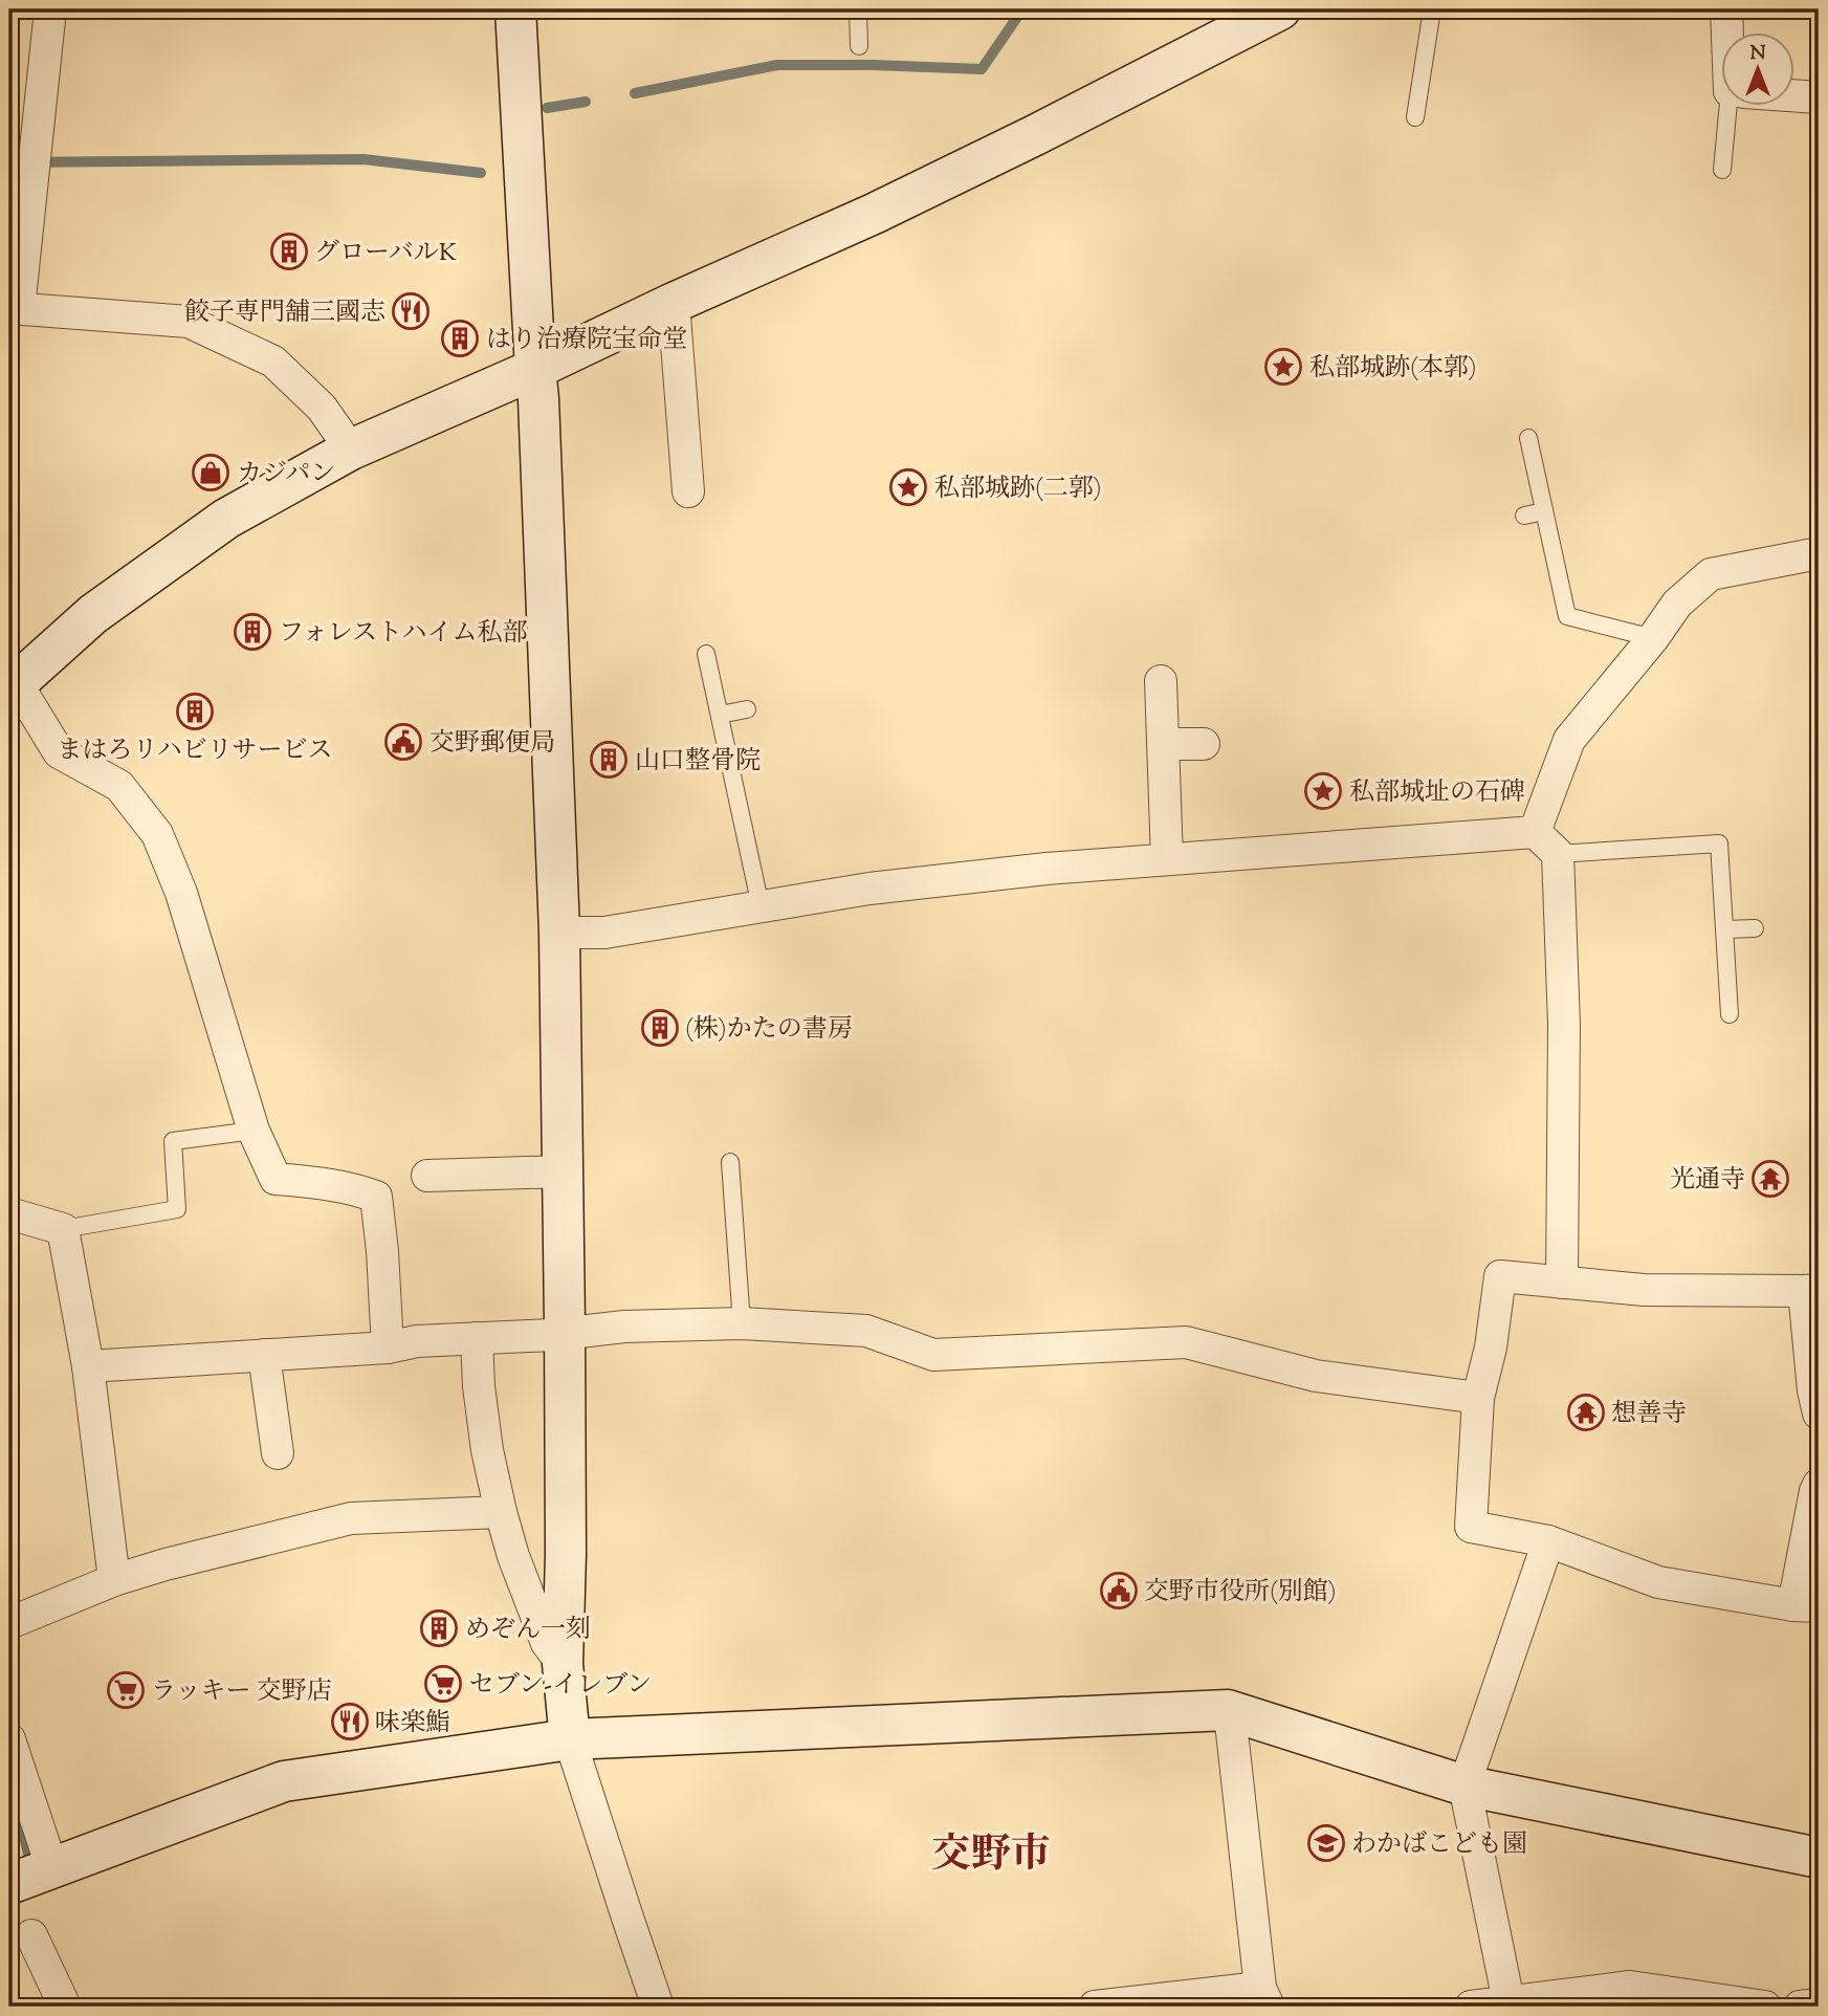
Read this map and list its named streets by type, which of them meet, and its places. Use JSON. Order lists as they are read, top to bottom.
{
  "districts": ["交野市"],
  "places": {
    "building": [
      "グローバルK",
      "はり治療院宝命堂",
      "フォレストハイム私部",
      "まはろリハビリサービス",
      "山口整骨院",
      "(株)かたの書房",
      "めぞん一刻"
    ],
    "restaurant": ["餃子専門舗三國志", "味楽鮨"],
    "place": ["私部城跡(本郭)", "私部城跡(二郭)", "私部城址の石碑"],
    "shop": ["カジパン"],
    "public building": ["交野郵便局", "交野市役所(別館)"],
    "temple": ["光通寺", "想善寺"],
    "supermarket": ["セブン-イレブン", "ラッキー 交野店"],
    "school or university": ["わかばこども園"]
  },
  "north": "top"
}
